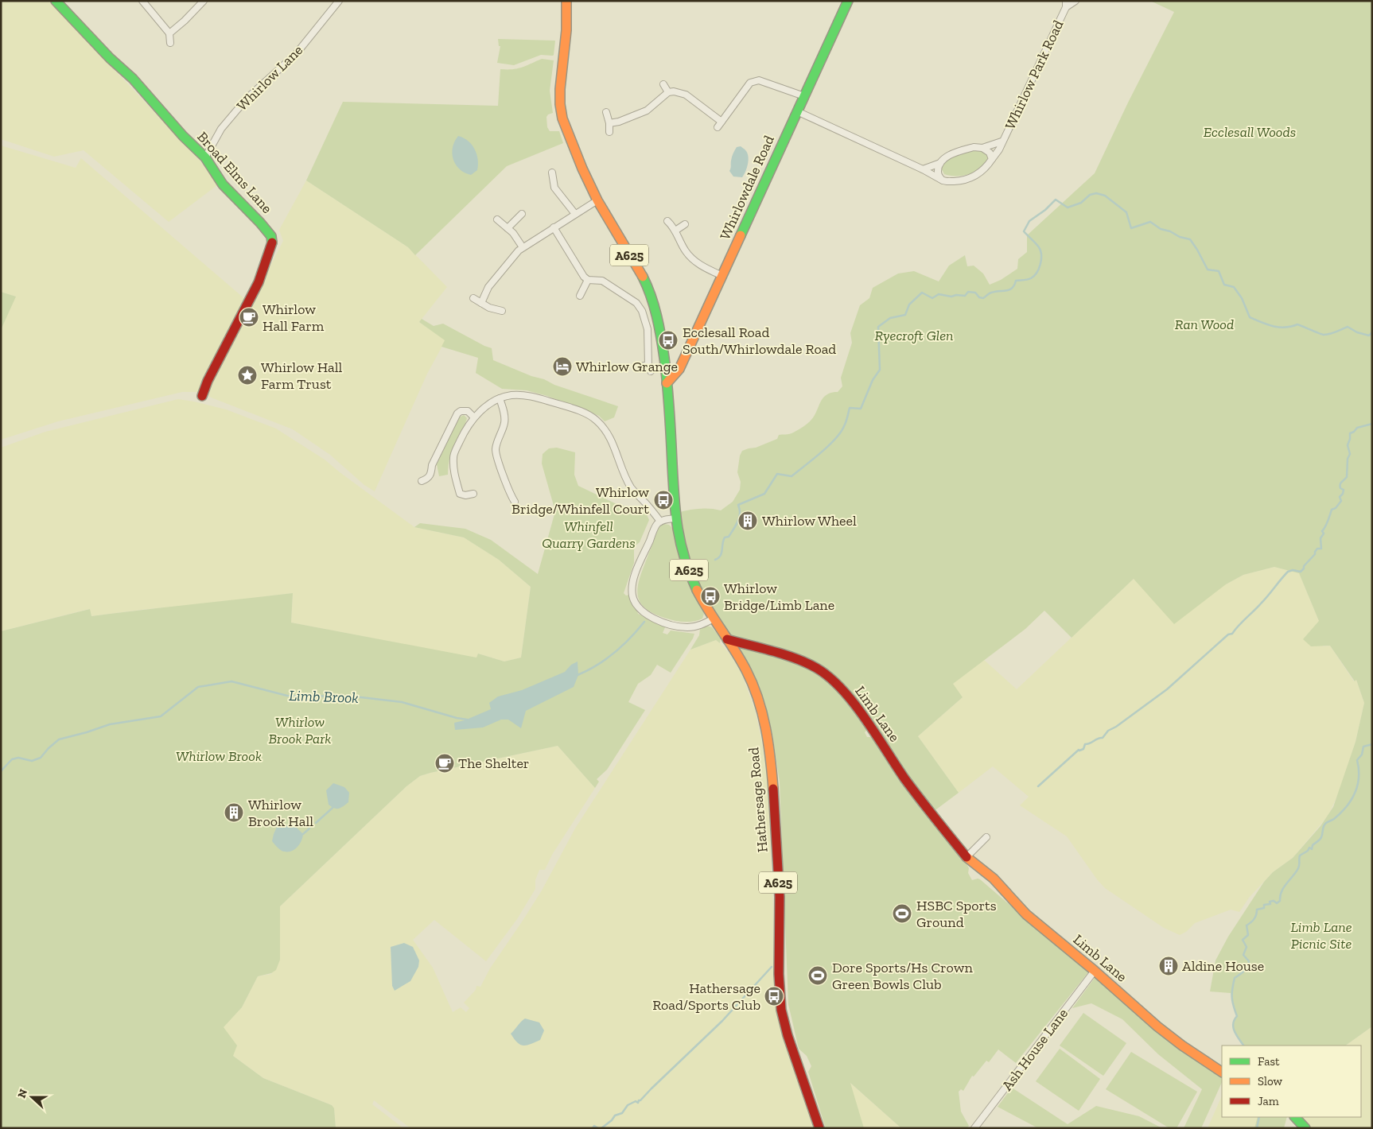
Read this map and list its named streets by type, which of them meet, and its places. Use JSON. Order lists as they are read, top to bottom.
{
  "streets": {
    "main road": [
      "Broad Elms Lane",
      "Whirlowdale Road",
      "A625",
      "Limb Lane",
      "Hathersage Road"
    ],
    "street": ["Whirlow Park Road", "Whirlow Lane", "Ash House Lane"]
  },
  "crossings": [
    ["Whirlow Park Road", "Whirlowdale Road"],
    ["Whirlow Lane", "Broad Elms Lane"],
    ["Whirlowdale Road", "A625"],
    ["A625", "Limb Lane"],
    ["A625", "Hathersage Road"],
    ["Limb Lane", "Hathersage Road"],
    ["Limb Lane", "Ash House Lane"]
  ],
  "water": ["Limb Brook"],
  "parks": [
    "Ecclesall Woods",
    "Ran Wood",
    "Ryecroft Glen",
    "Whinfell Quarry Gardens",
    "Whirlow Brook Park",
    "Whirlow Brook",
    "Limb Lane Picnic Site"
  ],
  "places": {
    "cafe": ["Whirlow Hall Farm", "The Shelter"],
    "bus stop": [
      "Ecclesall Road South/Whirlowdale Road",
      "Whirlow Bridge/Whinfell Court",
      "Whirlow Bridge/Limb Lane",
      "Hathersage Road/Sports Club"
    ],
    "hotel": ["Whirlow Grange"],
    "place": ["Whirlow Hall Farm Trust"],
    "building": ["Whirlow Wheel", "Whirlow Brook Hall", "Aldine House"],
    "sports": ["HSBC Sports Ground", "Dore Sports/Hs Crown Green Bowls Club"]
  },
  "legend": ["Fast", "Slow", "Jam"],
  "north": "left"
}
